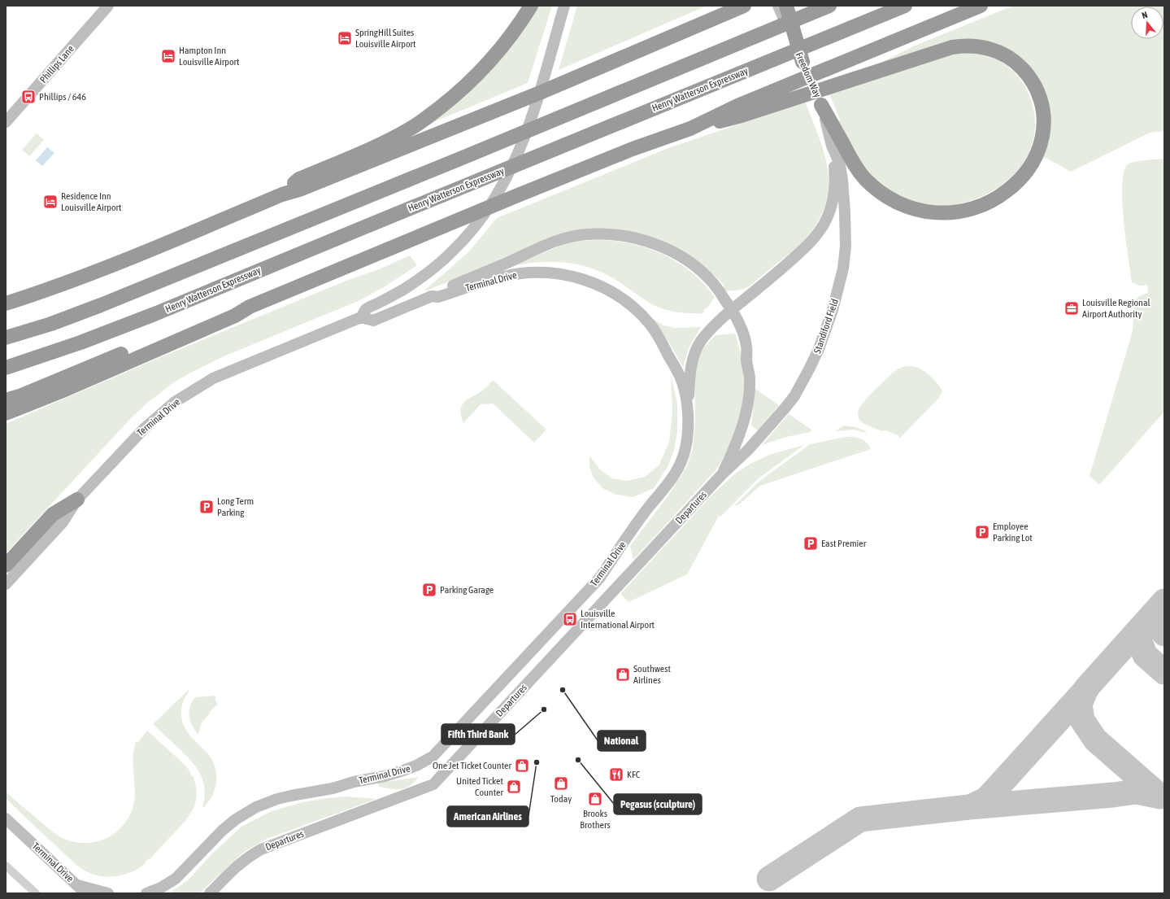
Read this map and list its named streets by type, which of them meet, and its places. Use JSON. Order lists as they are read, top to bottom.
{
  "streets": {
    "highway": ["Henry Watterson Expressway"],
    "main road": [
      "Phillips Lane",
      "Freedom Way",
      "Terminal Drive",
      "Standiford Field",
      "Departures"
    ]
  },
  "crossings": [
    ["Freedom Way", "Standiford Field"],
    ["Standiford Field", "Departures"]
  ],
  "places": {
    "hotel": ["SpringHill Suites Louisville Airport", "Hampton Inn Louisville Airport", "Residence Inn Louisville Airport"],
    "bus stop": ["Phillips / 646", "Louisville International Airport"],
    "office": ["Louisville Regional Airport Authority"],
    "parking": [
      "Long Term Parking",
      "Employee Parking Lot",
      "East Premier",
      "Parking Garage"
    ],
    "shop": [
      "Southwest Airlines",
      "One Jet Ticket Counter",
      "Today",
      "United Ticket Counter",
      "Brooks Brothers"
    ],
    "other": [
      "National",
      "Fifth Third Bank",
      "Pegasus (sculpture)",
      "American Airlines"
    ],
    "restaurant": ["KFC"]
  },
  "north": "top"
}
